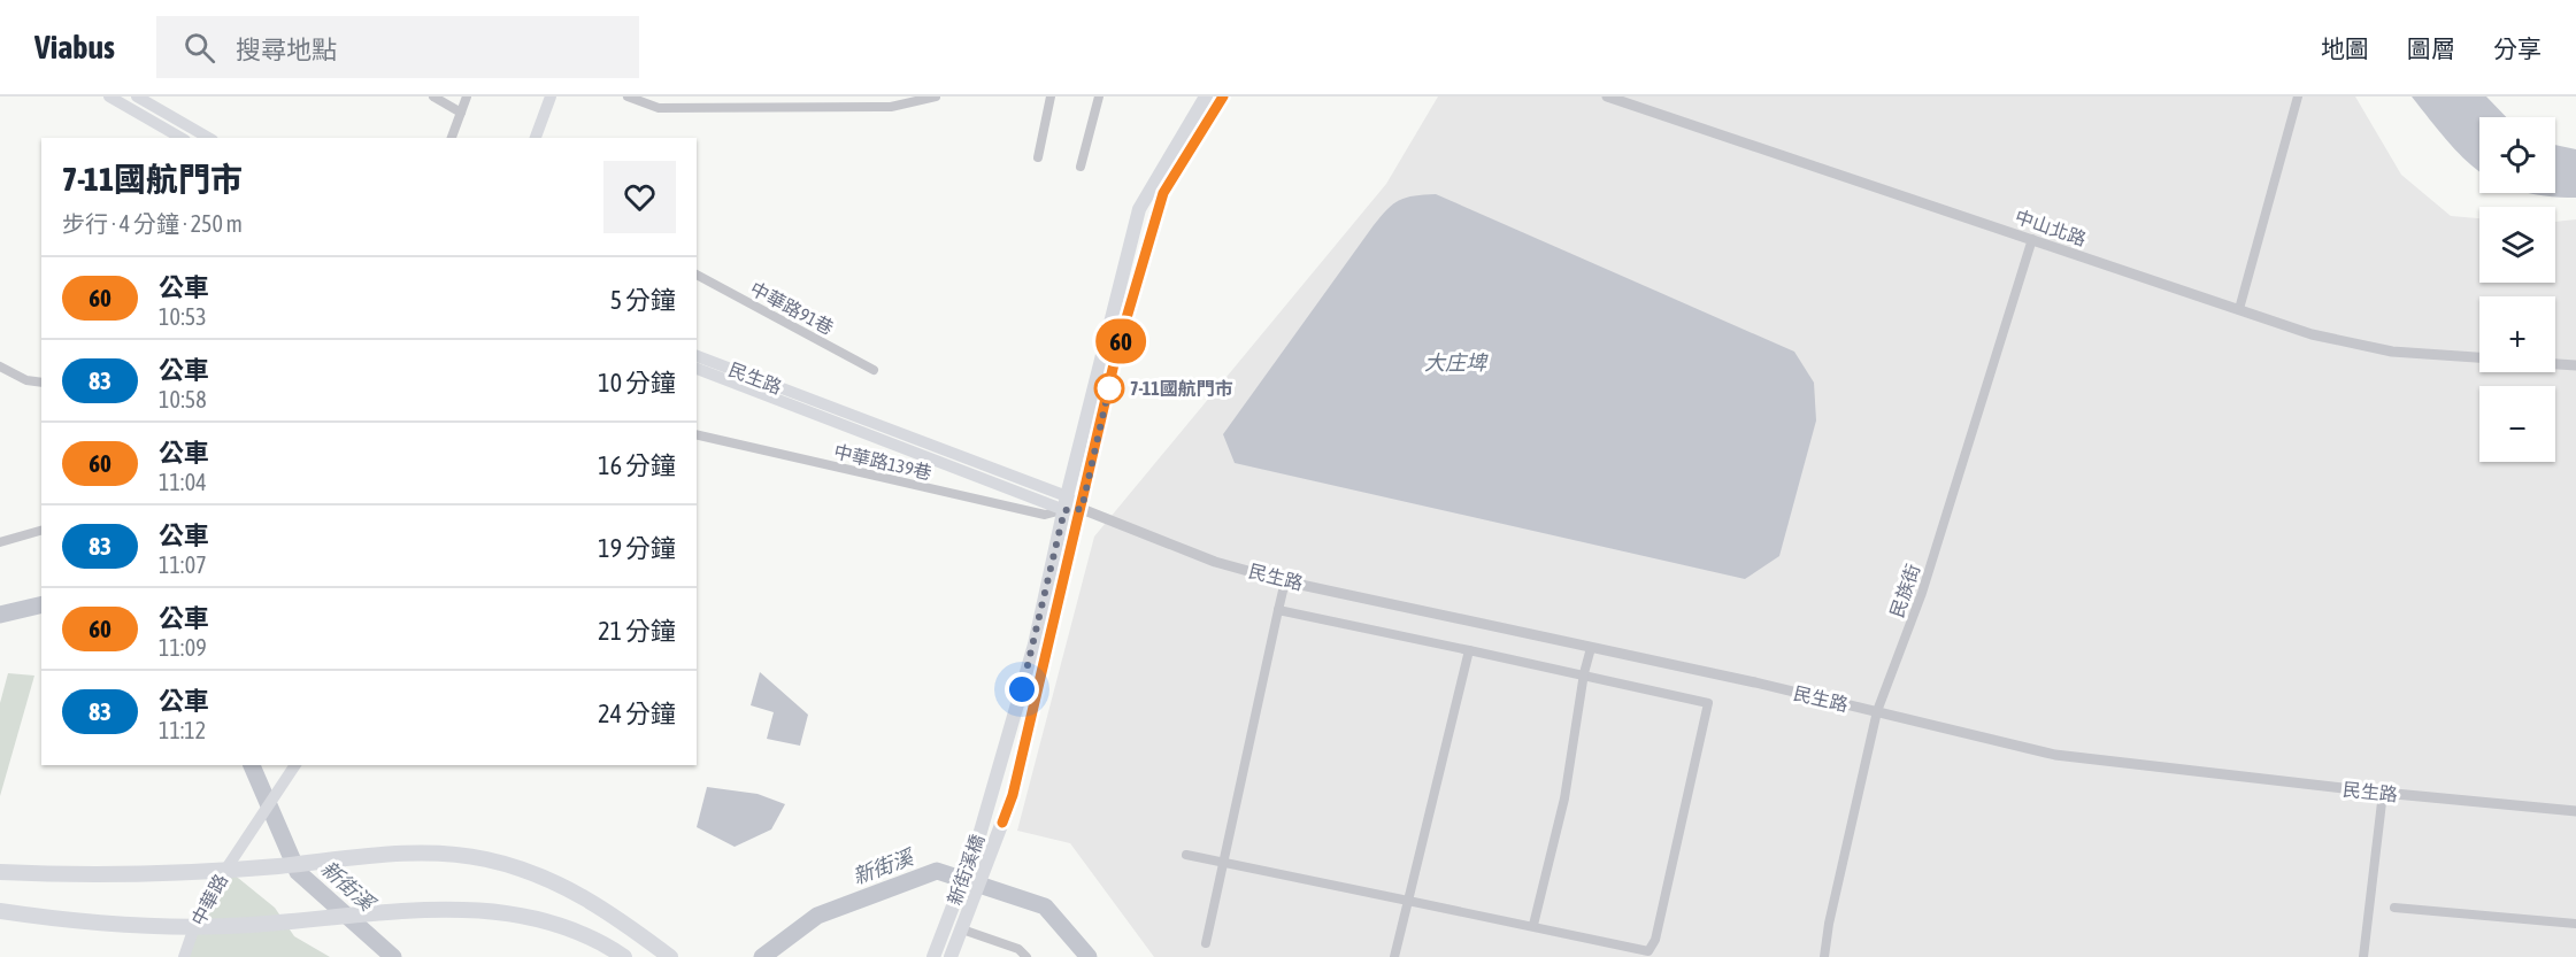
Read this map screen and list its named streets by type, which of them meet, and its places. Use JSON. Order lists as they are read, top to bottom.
{
  "streets": {
    "main road": ["民生路", "新街溪橋", "中華路"],
    "street": [
      "中山北路",
      "中華路91巷",
      "中華路139巷",
      "民族街"
    ]
  },
  "crossings": [
    ["中山北路", "民族街"],
    ["民生路", "中華路139巷"],
    ["民生路", "民族街"],
    ["民生路", "新街溪橋"],
    ["中華路139巷", "新街溪橋"]
  ],
  "water": ["大庄埤", "新街溪"],
  "places": ["7-11國航門市"],
  "lines": ["bus line 60"],
  "page": {
    "header": "Viabus",
    "search": "搜尋地點",
    "nav": ["地圖", "圖層", "分享"],
    "on_map": "60",
    "map_buttons": ["+", "−"],
    "heading": ["7-11國航門市", "步行 · 4 分鐘 · 250 m"],
    "list": [
      {
        "mark": "60",
        "name": "公車",
        "note": "10:53",
        "value": "5 分鐘"
      },
      {
        "mark": "83",
        "name": "公車",
        "note": "10:58",
        "value": "10 分鐘"
      },
      {
        "mark": "60",
        "name": "公車",
        "note": "11:04",
        "value": "16 分鐘"
      },
      {
        "mark": "83",
        "name": "公車",
        "note": "11:07",
        "value": "19 分鐘"
      },
      {
        "mark": "60",
        "name": "公車",
        "note": "11:09",
        "value": "21 分鐘"
      },
      {
        "mark": "83",
        "name": "公車",
        "note": "11:12",
        "value": "24 分鐘"
      }
    ]
  }
}
